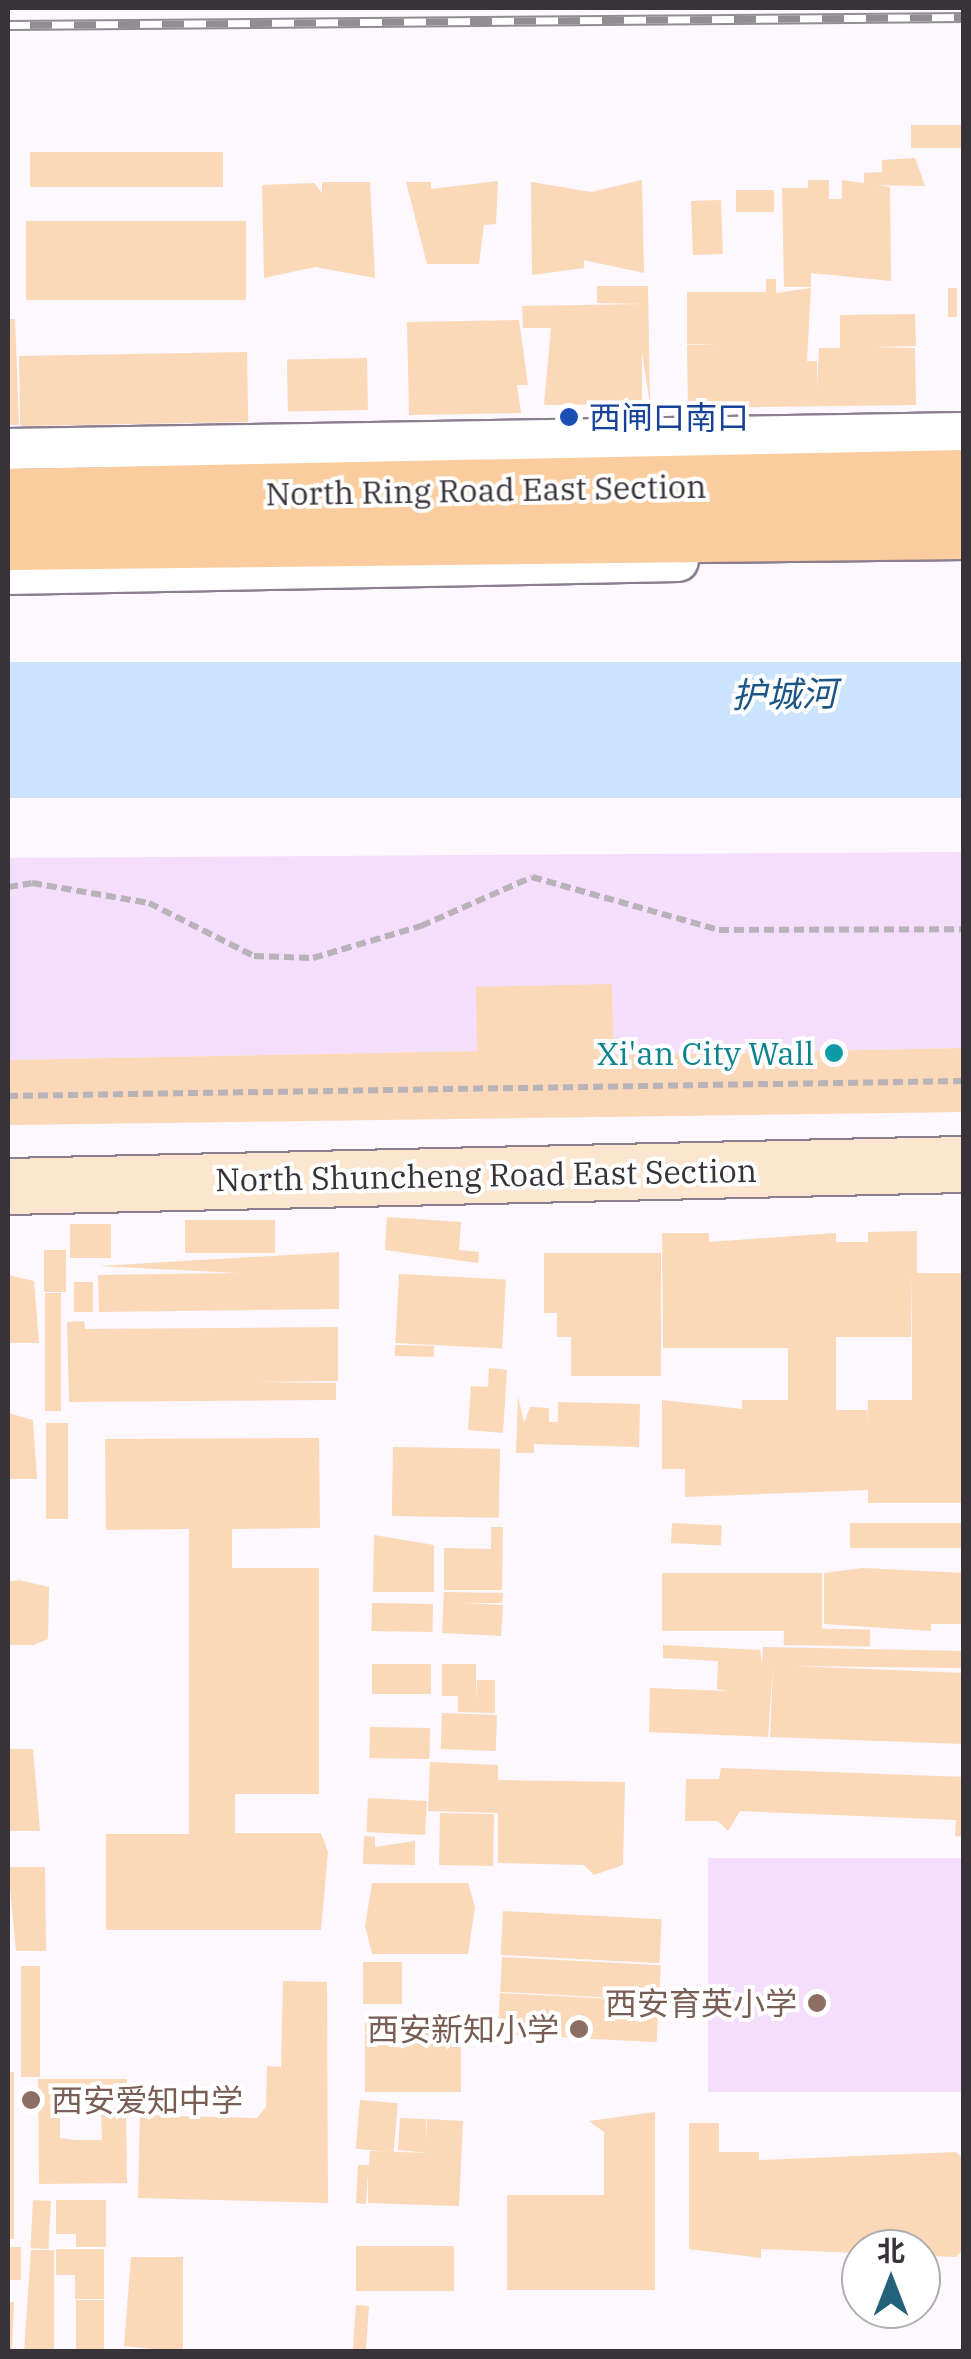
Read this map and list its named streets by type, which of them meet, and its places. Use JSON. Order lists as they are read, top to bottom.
{
  "streets": {
    "main road": ["North Ring Road East Section"],
    "street": ["North Shuncheng Road East Section"]
  },
  "water": ["护城河"],
  "places": [
    "西闸口南口",
    "Xi'an City Wall",
    "西安育英小学",
    "西安新知小学",
    "西安爱知中学"
  ],
  "north": "top"
}
